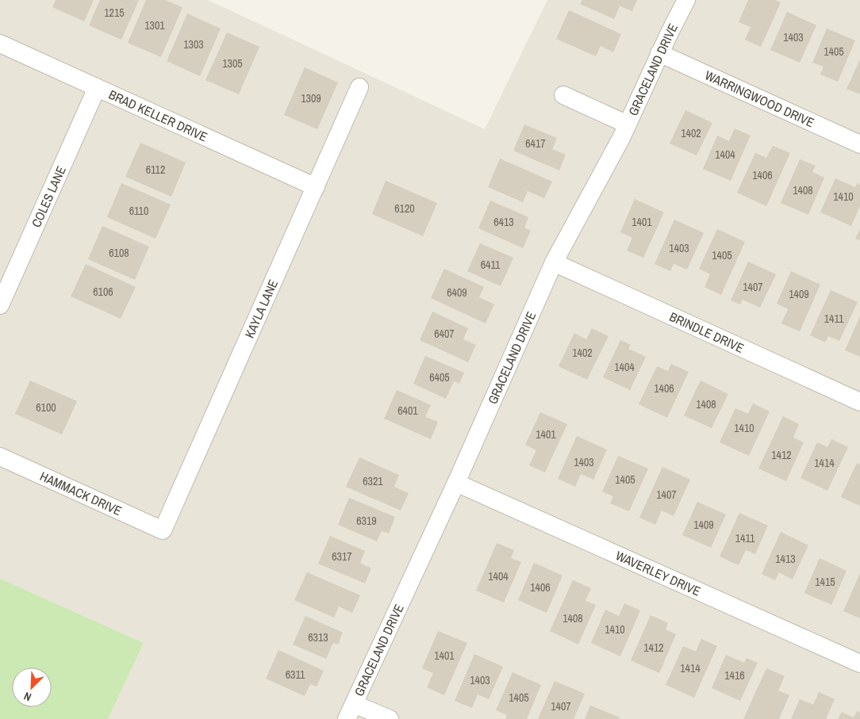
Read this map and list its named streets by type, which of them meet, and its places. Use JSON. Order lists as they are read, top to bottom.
{
  "streets": {
    "street": [
      "GRACELAND DRIVE",
      "WARRINGWOOD DRIVE",
      "BRAD KELLER DRIVE",
      "COLES LANE",
      "KAYLA LANE",
      "BRINDLE DRIVE",
      "HAMMACK DRIVE",
      "WAVERLEY DRIVE"
    ]
  },
  "crossings": [
    ["GRACELAND DRIVE", "WARRINGWOOD DRIVE"],
    ["GRACELAND DRIVE", "BRINDLE DRIVE"],
    ["GRACELAND DRIVE", "WAVERLEY DRIVE"],
    ["BRAD KELLER DRIVE", "COLES LANE"],
    ["BRAD KELLER DRIVE", "KAYLA LANE"],
    ["KAYLA LANE", "HAMMACK DRIVE"]
  ],
  "house_numbers": [
    "1215",
    "1301",
    "1403",
    "1303",
    "1405",
    "1305",
    "1309",
    "1402",
    "6417",
    "1404",
    "6112",
    "1406",
    "1408",
    "1410",
    "6120",
    "6110",
    "6413",
    "1401",
    "1403",
    "6108",
    "1405",
    "6411",
    "1407",
    "6106",
    "6409",
    "1409",
    "1411",
    "6407",
    "1402",
    "1404",
    "6405",
    "1406",
    "1408",
    "6100",
    "6401",
    "1410",
    "1401",
    "1412",
    "1403",
    "1414",
    "1405",
    "6321",
    "1407",
    "6319",
    "1409",
    "1411",
    "6317",
    "1413",
    "1404",
    "1415",
    "1406",
    "1408",
    "1410",
    "6313",
    "1412",
    "1401",
    "1414",
    "6311",
    "1416",
    "1403",
    "1405",
    "1407"
  ],
  "north": "bottom left"
}
